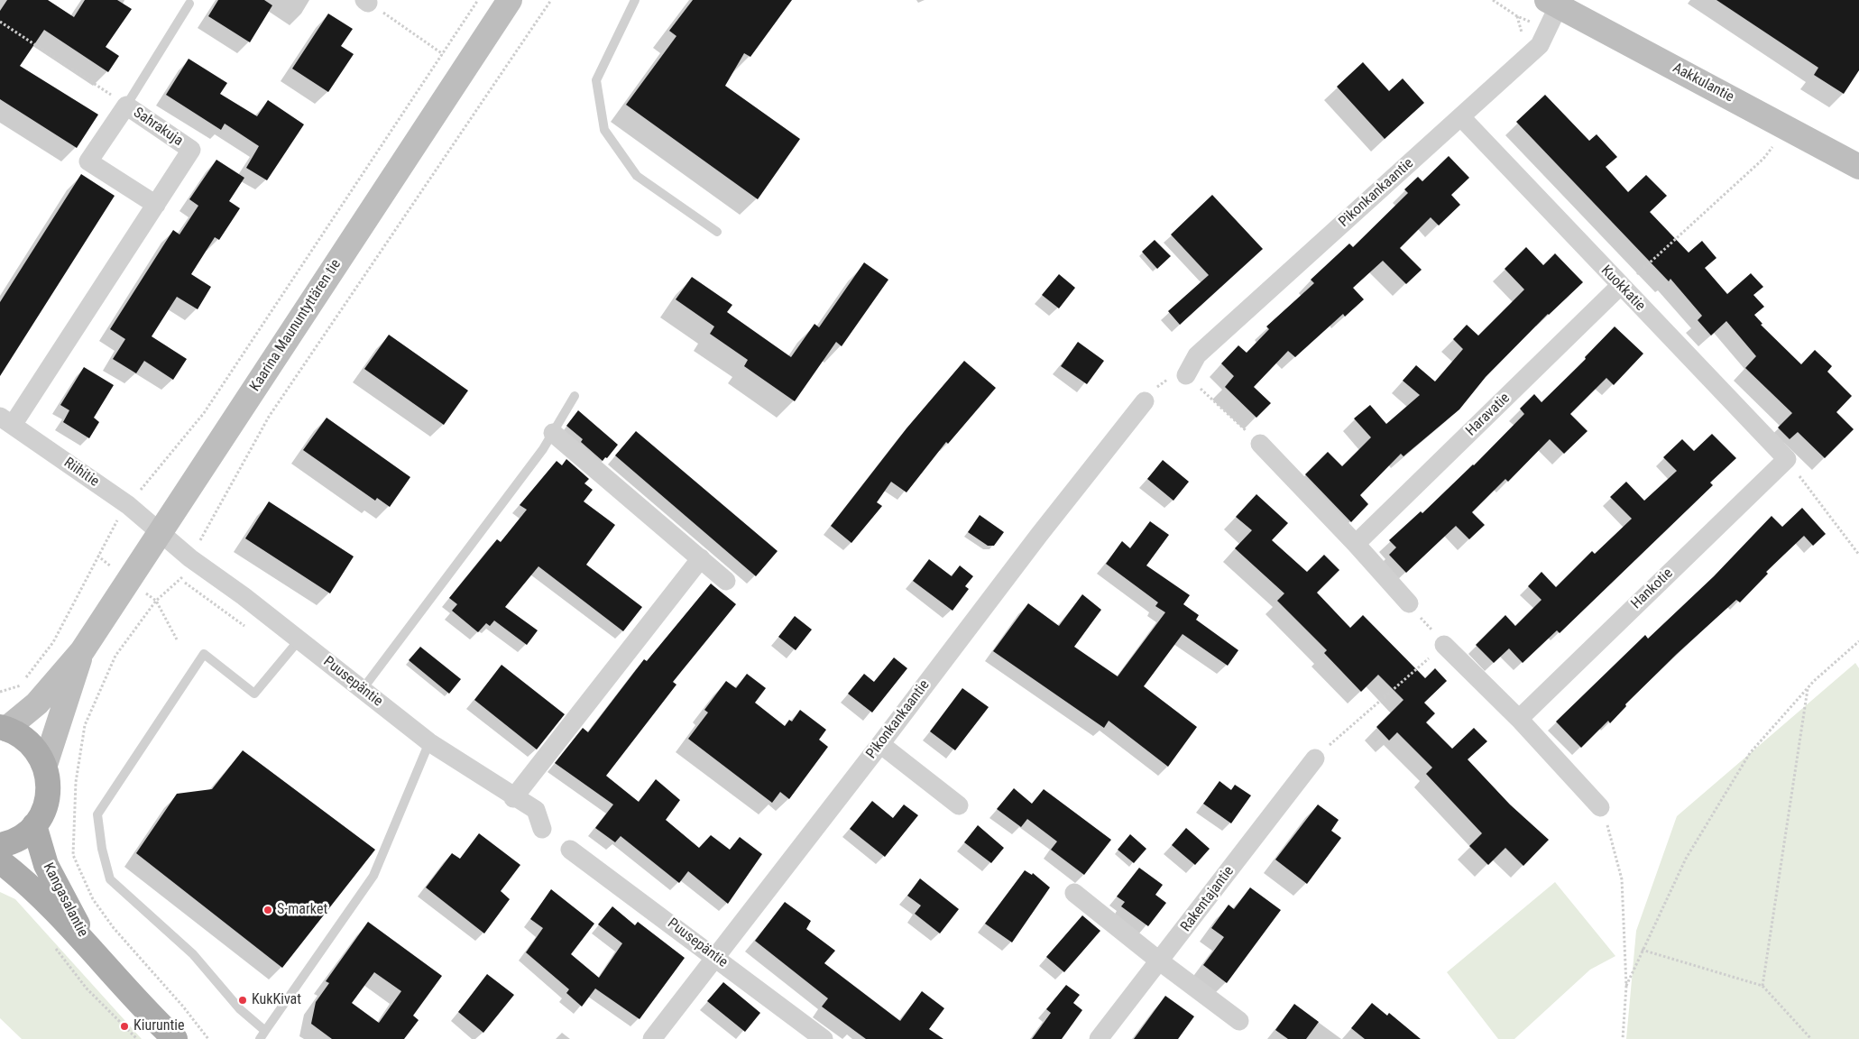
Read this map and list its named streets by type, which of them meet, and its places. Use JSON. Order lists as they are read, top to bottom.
{
  "streets": {
    "main road": ["Aakkulantie", "Kaarina Maununtyttären tie", "Kangasalantie"],
    "street": [
      "Sahrakuja",
      "Pikonkankaantie",
      "Kuokkatie",
      "Haravatie",
      "Riihitie",
      "Hankotie",
      "Puusepäntie",
      "Rakentajantie"
    ]
  },
  "crossings": [
    ["Aakkulantie", "Pikonkankaantie"],
    ["Sahrakuja", "Riihitie"],
    ["Pikonkankaantie", "Kuokkatie"],
    ["Pikonkankaantie", "Puusepäntie"],
    ["Kuokkatie", "Haravatie"],
    ["Kuokkatie", "Hankotie"],
    ["Kaarina Maununtyttären tie", "Riihitie"],
    ["Kaarina Maununtyttären tie", "Puusepäntie"],
    ["Riihitie", "Puusepäntie"]
  ],
  "places": ["S-market", "KukKivat", "Kiuruntie"]
}
